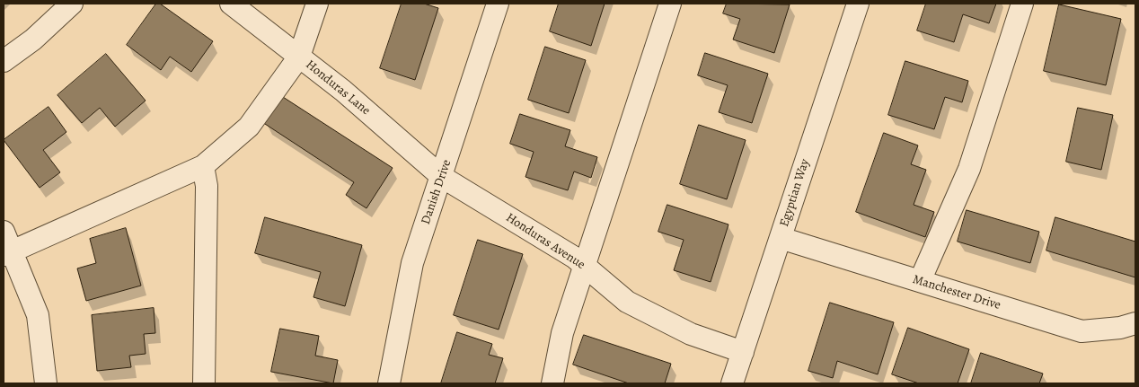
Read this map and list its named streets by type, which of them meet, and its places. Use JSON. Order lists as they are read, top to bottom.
{
  "streets": {
    "street": [
      "Honduras Lane",
      "Danish Drive",
      "Egyptian Way",
      "Honduras Avenue",
      "Manchester Drive"
    ]
  },
  "crossings": [
    ["Honduras Lane", "Danish Drive"],
    ["Honduras Lane", "Honduras Avenue"],
    ["Danish Drive", "Honduras Avenue"],
    ["Egyptian Way", "Honduras Avenue"],
    ["Egyptian Way", "Manchester Drive"]
  ]
}
